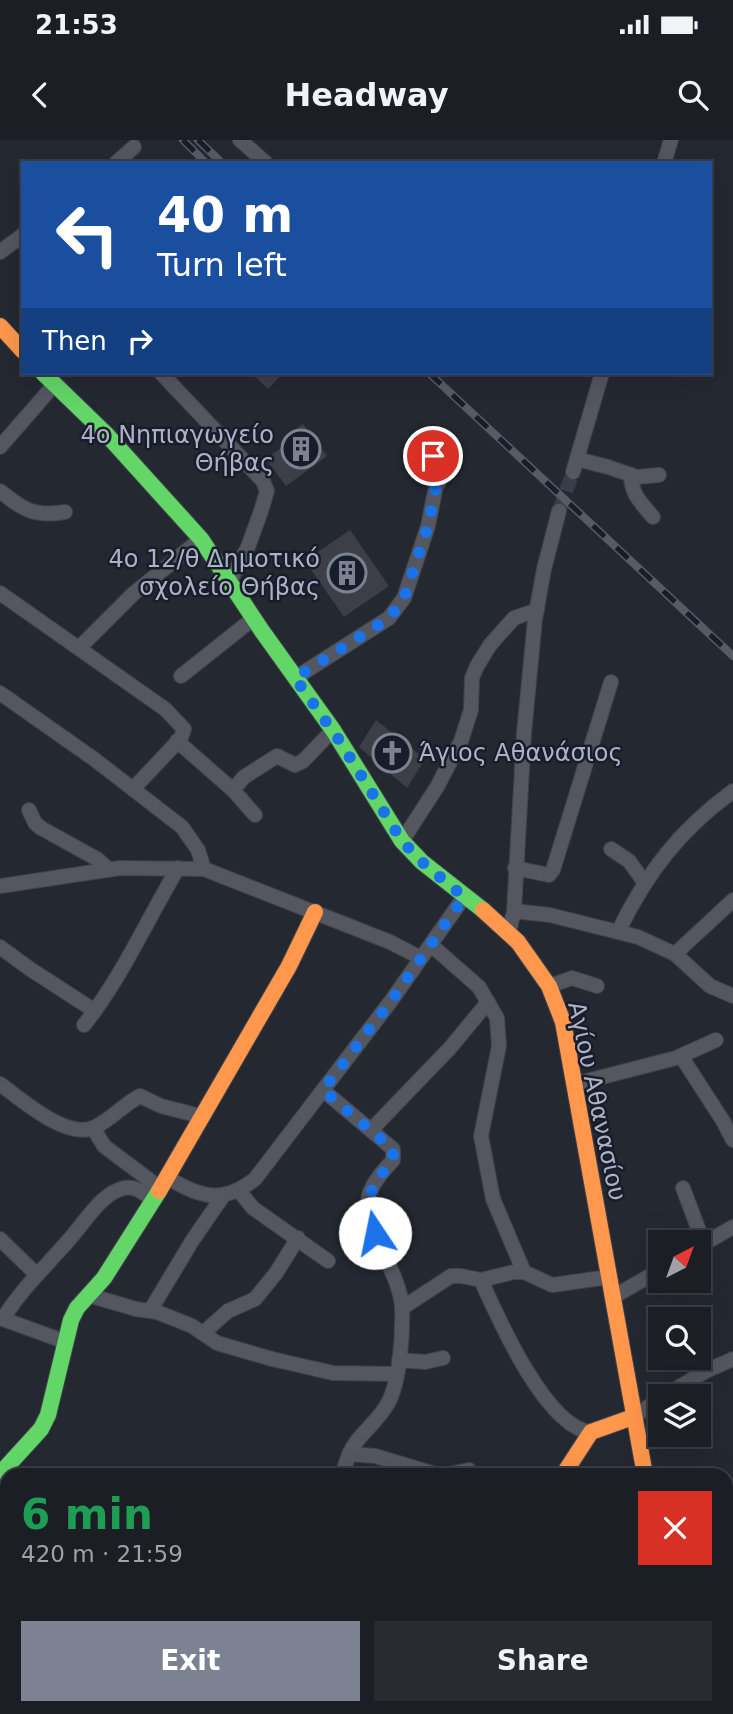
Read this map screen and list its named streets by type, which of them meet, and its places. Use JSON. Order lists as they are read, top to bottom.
{
  "streets": {
    "main road": ["Αγίου Αθανασίου"]
  },
  "places": {
    "building": ["4ο Νηπιαγωγείο Θήβας", "4ο 12/θ Δημοτικό σχολείο Θήβας"],
    "church": ["Άγιος Αθανάσιος"]
  },
  "north": "top right",
  "page": {
    "status": "21:53",
    "header": "Headway",
    "turn": ["40 m", "Turn left"],
    "then": "Then",
    "heading": ["6 min", "420 m · 21:59"],
    "buttons": ["Exit", "Share"]
  }
}
